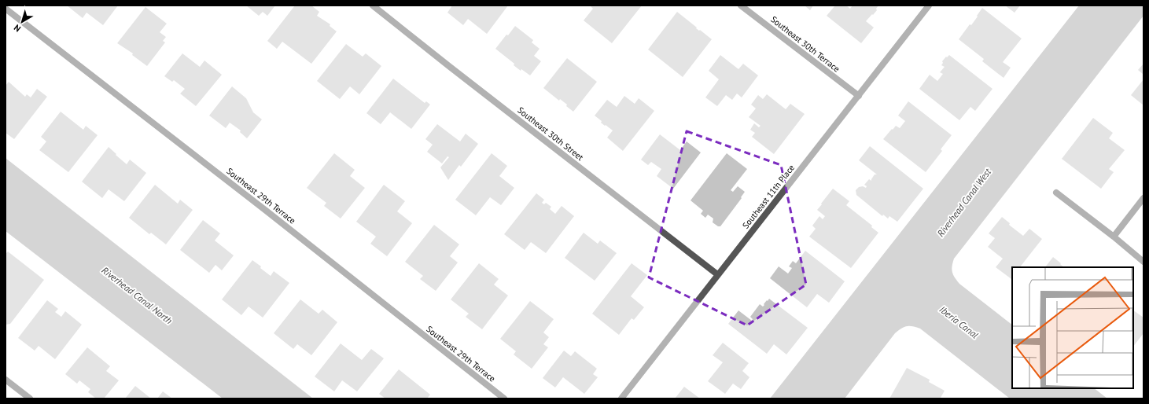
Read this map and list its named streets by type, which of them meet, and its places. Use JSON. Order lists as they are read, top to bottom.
{
  "streets": {
    "street": [
      "Southeast 30th Terrace",
      "Southeast 30th Street",
      "Southeast 29th Terrace",
      "Southeast 11th Place"
    ]
  },
  "crossings": [
    ["Southeast 30th Terrace", "Southeast 11th Place"],
    ["Southeast 30th Street", "Southeast 11th Place"]
  ],
  "water": ["Riverhead Canal West", "Riverhead Canal North", "Iberia Canal"],
  "north": "bottom left"
}
